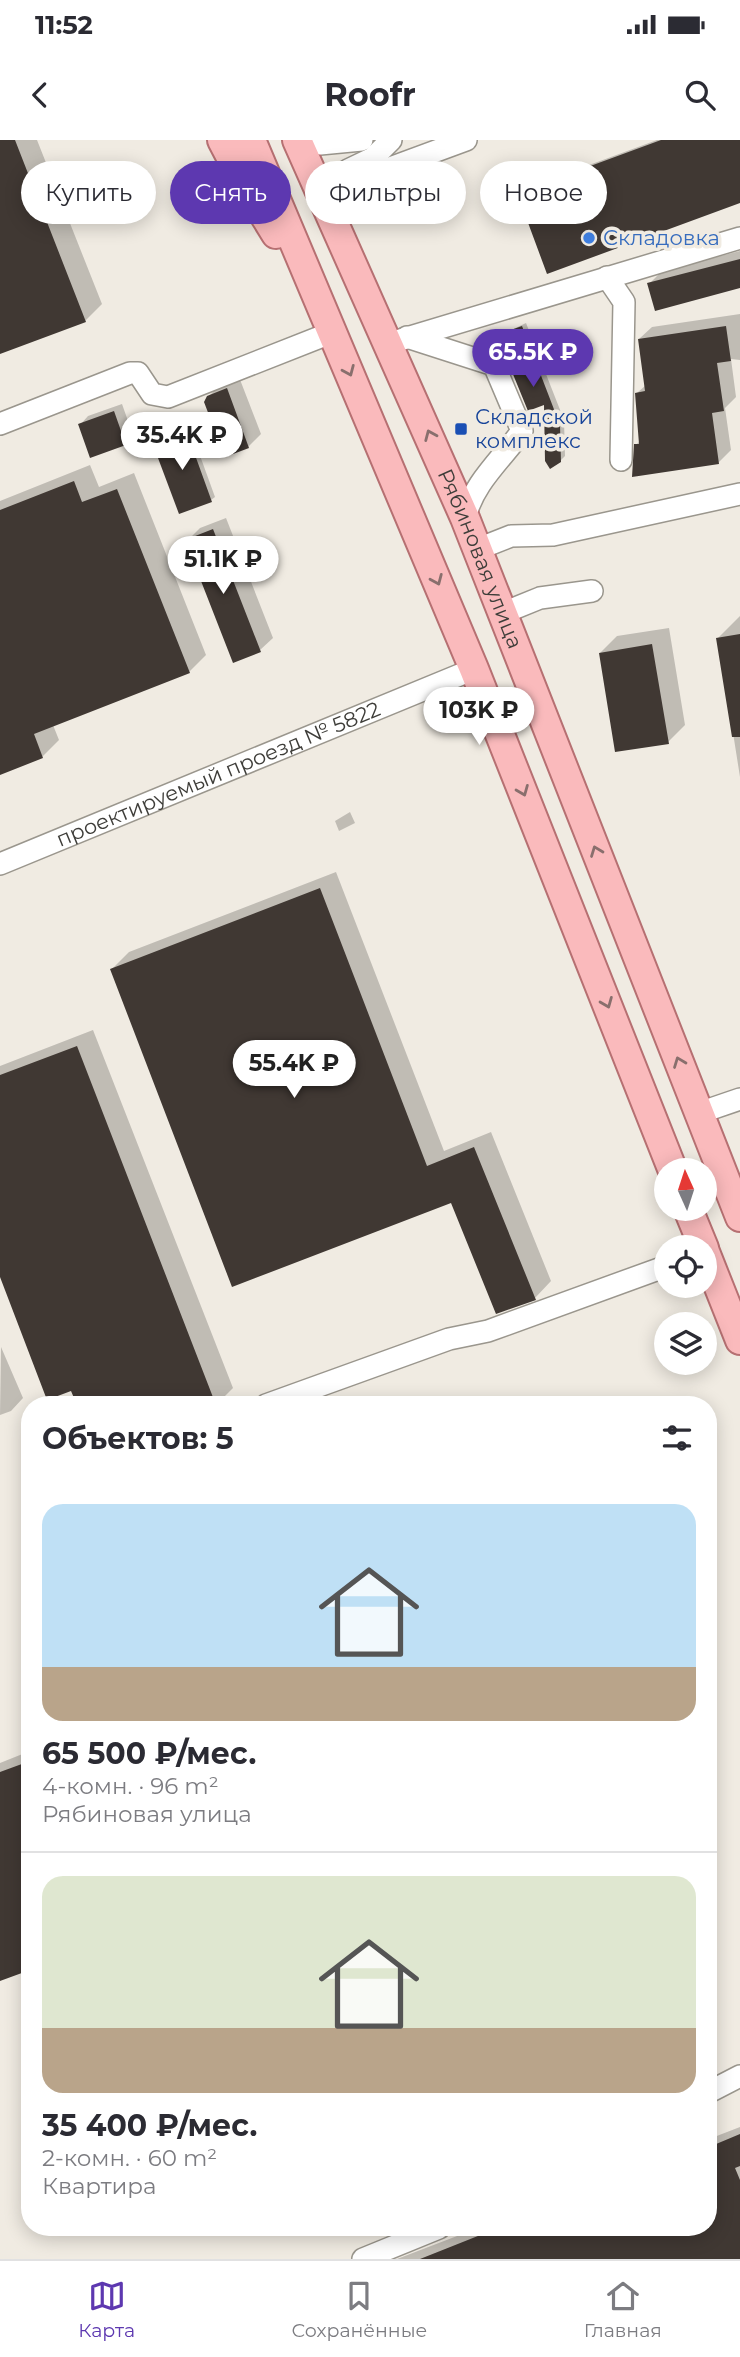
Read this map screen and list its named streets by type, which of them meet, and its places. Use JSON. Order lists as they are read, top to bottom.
{
  "streets": {
    "main road": ["Рябиновая улица"],
    "lane": ["проектируемый проезд № 5822"]
  },
  "places": {
    "other": ["Складовка"],
    "transit": ["Складской комплекс"]
  },
  "north": "top",
  "page": {
    "status": "11:52",
    "header": "Roofr",
    "chip": [
      "Купить",
      "Снять",
      "Фильтры",
      "Новое"
    ],
    "price": [
      "65.5K ₽",
      "35.4K ₽",
      "51.1K ₽",
      "103K ₽",
      "55.4K ₽"
    ],
    "heading": "Объектов: 5",
    "list": [
      {
        "name": "65 500 ₽/мес.",
        "note": "4-комн. · 96 m² · Рябиновая улица"
      },
      {
        "name": "35 400 ₽/мес.",
        "note": "2-комн. · 60 m² · Квартира"
      }
    ],
    "tabs": ["Карта", "Сохранённые", "Главная"]
  }
}
